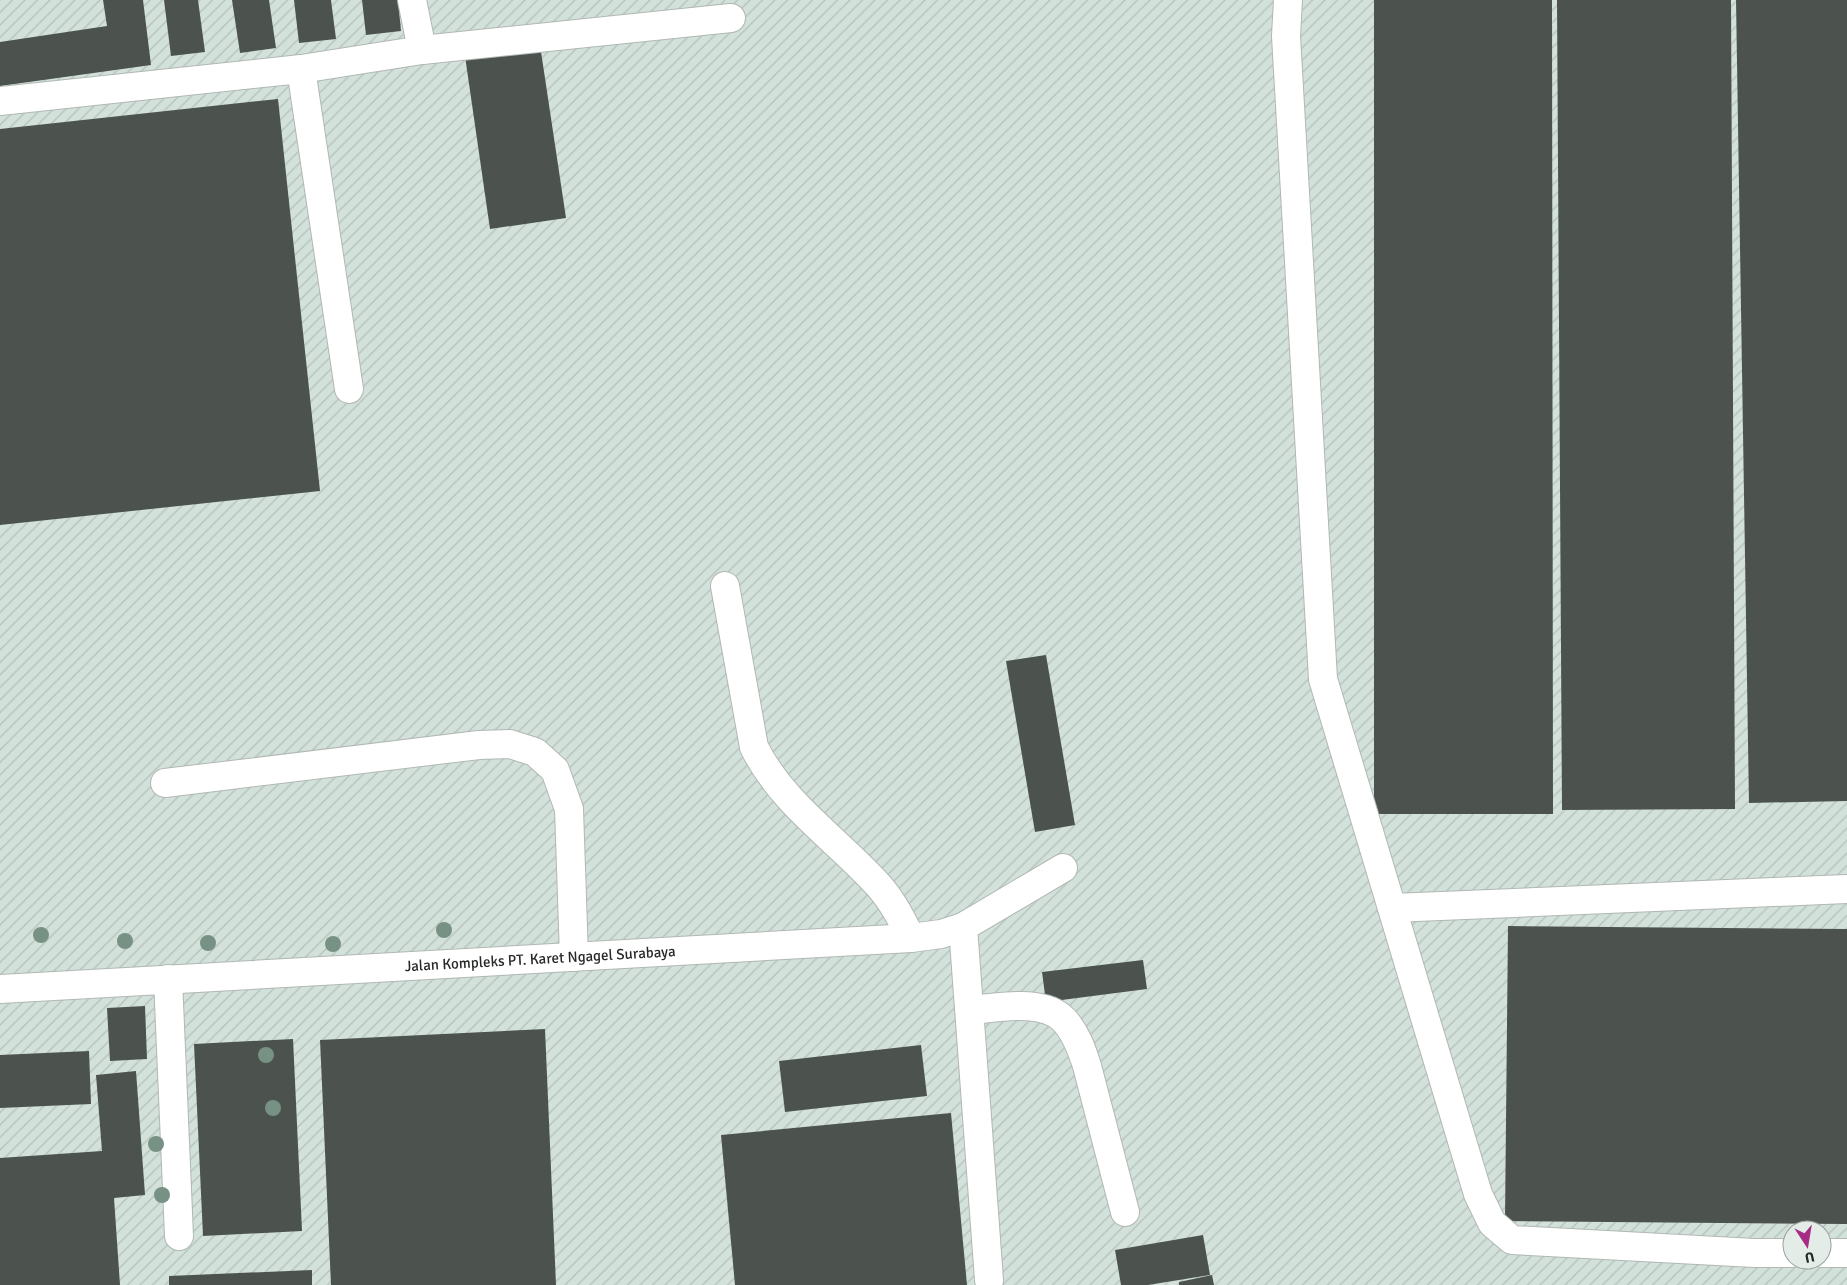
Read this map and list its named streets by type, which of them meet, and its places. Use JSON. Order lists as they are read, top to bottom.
{
  "streets": {
    "lane": ["Jalan Kompleks PT. Karet Ngagel Surabaya"]
  },
  "north": "bottom"
}
